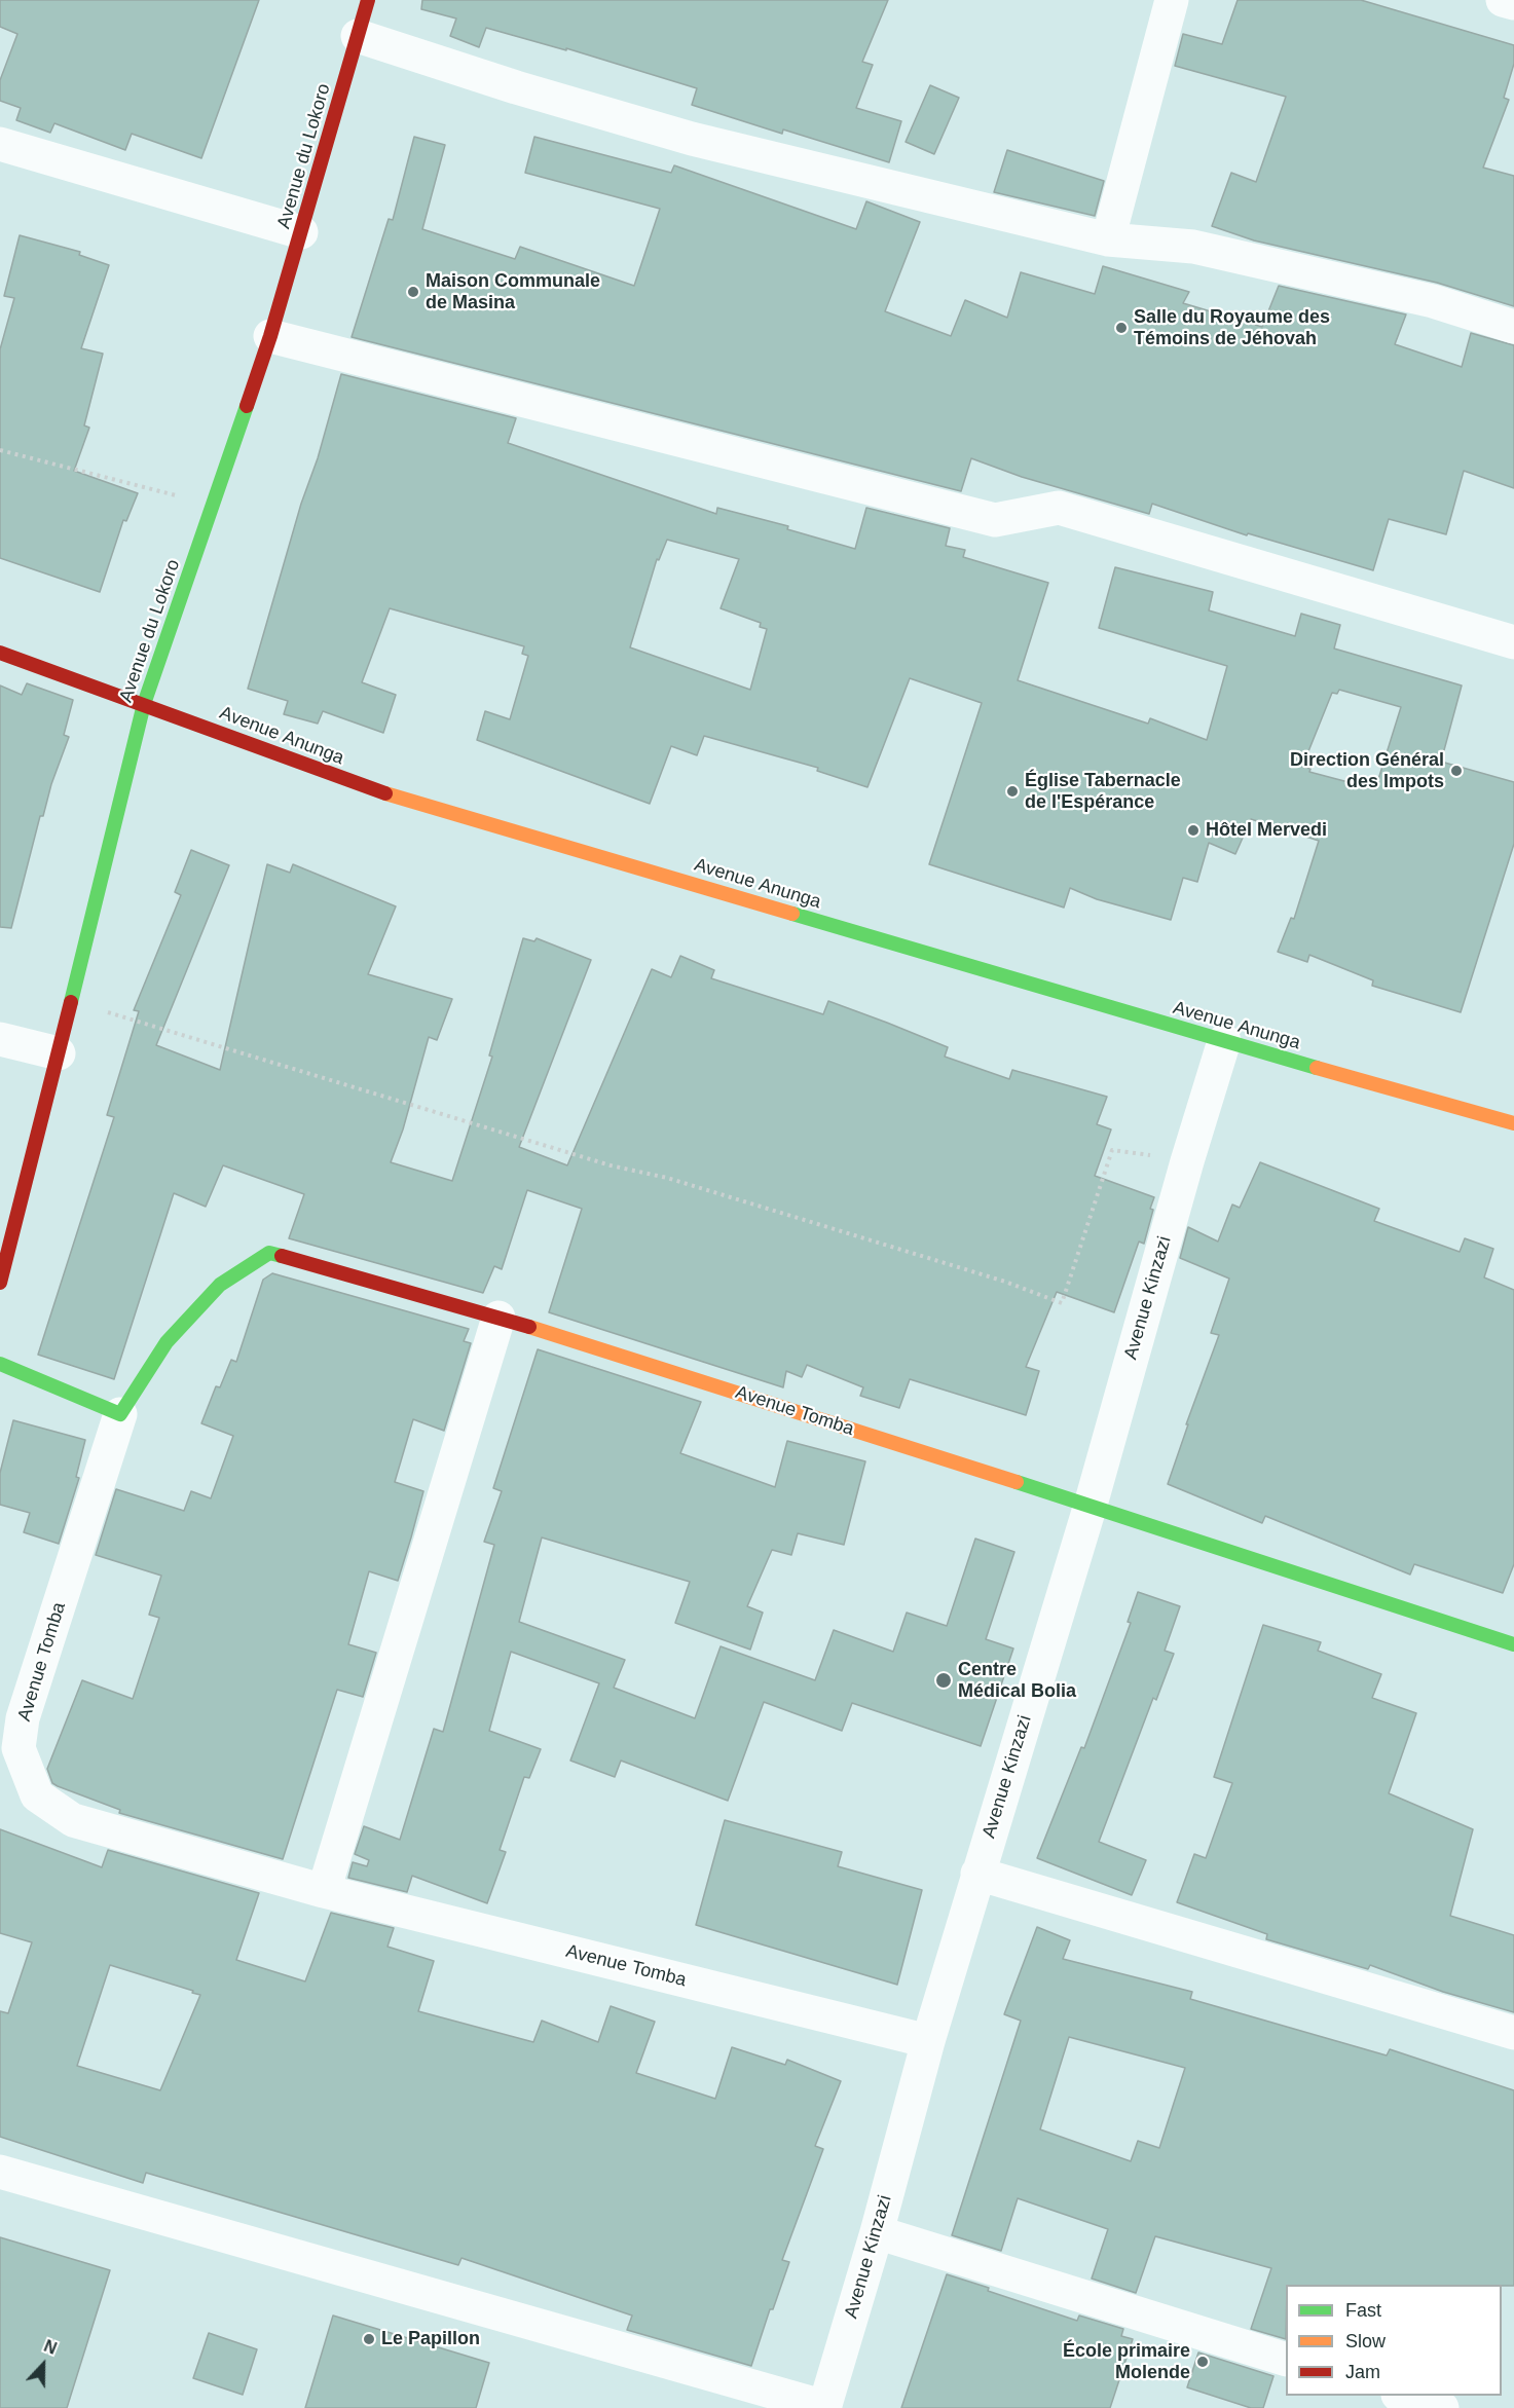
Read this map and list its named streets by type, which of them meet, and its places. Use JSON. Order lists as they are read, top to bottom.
{
  "streets": {
    "street": [
      "Avenue du Lokoro",
      "Avenue Anunga",
      "Avenue Kinzazi",
      "Avenue Tomba"
    ]
  },
  "crossings": [
    ["Avenue du Lokoro", "Avenue Anunga"],
    ["Avenue Anunga", "Avenue Kinzazi"],
    ["Avenue Kinzazi", "Avenue Tomba"]
  ],
  "places": [
    "Maison Communale de Masina",
    "Salle du Royaume des Témoins de Jéhovah",
    "Direction Général des Impots",
    "Église Tabernacle de l'Espérance",
    "Hôtel Mervedi",
    "Centre Médical Bolia",
    "Le Papillon",
    "École primaire Molende"
  ],
  "legend": ["Fast", "Slow", "Jam"],
  "north": "top"
}
